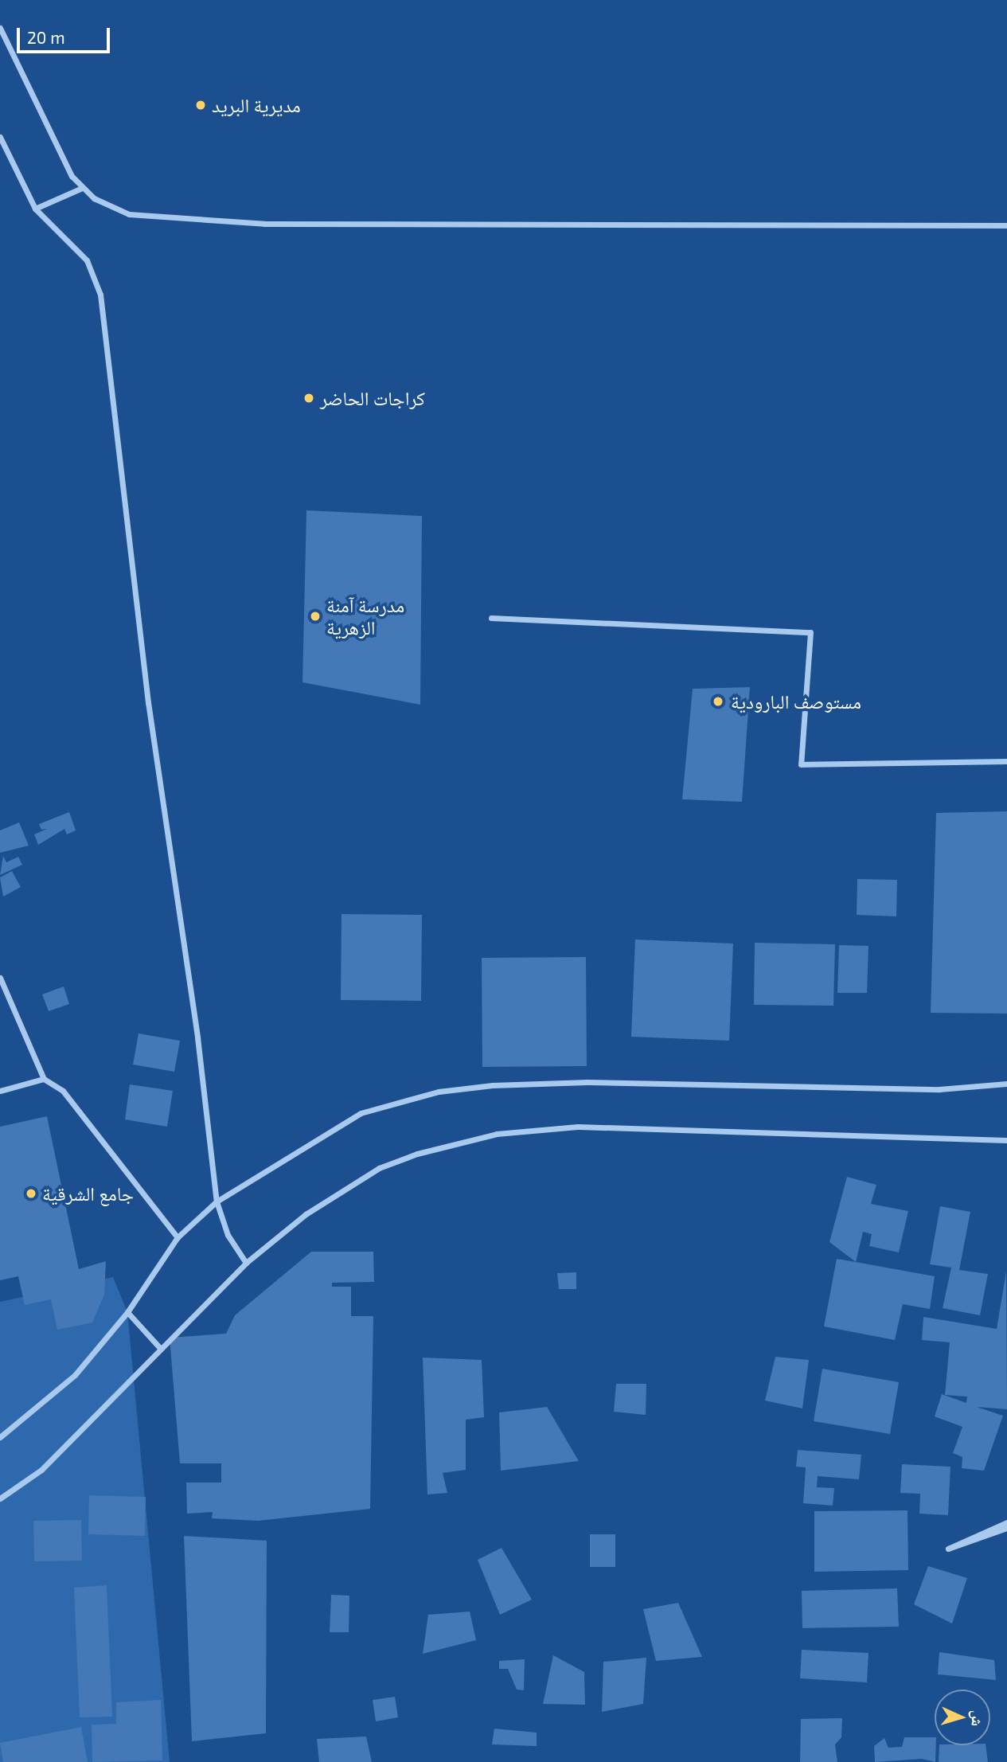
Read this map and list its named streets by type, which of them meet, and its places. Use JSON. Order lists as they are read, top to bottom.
{
  "places": [
    "مديرية البريد",
    "كراجات الحاضر",
    "مدرسة آمنة الزهرية",
    "مستوصف البارودية",
    "جامع الشرقية"
  ],
  "scale_bar": "20 m",
  "north": "right"
}
